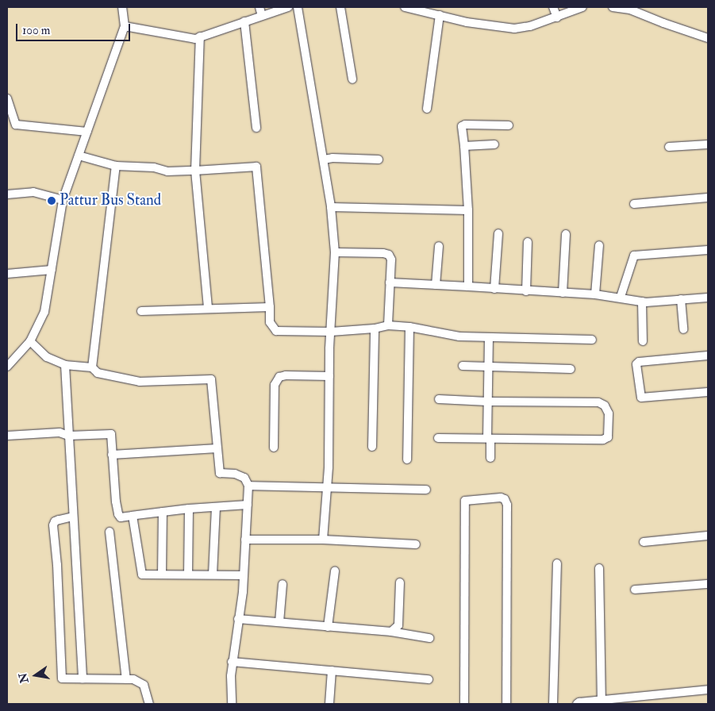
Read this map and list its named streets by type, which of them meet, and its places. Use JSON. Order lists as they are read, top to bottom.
{
  "places": ["Pattur Bus Stand"],
  "scale_bar": "100 m",
  "north": "left"
}
